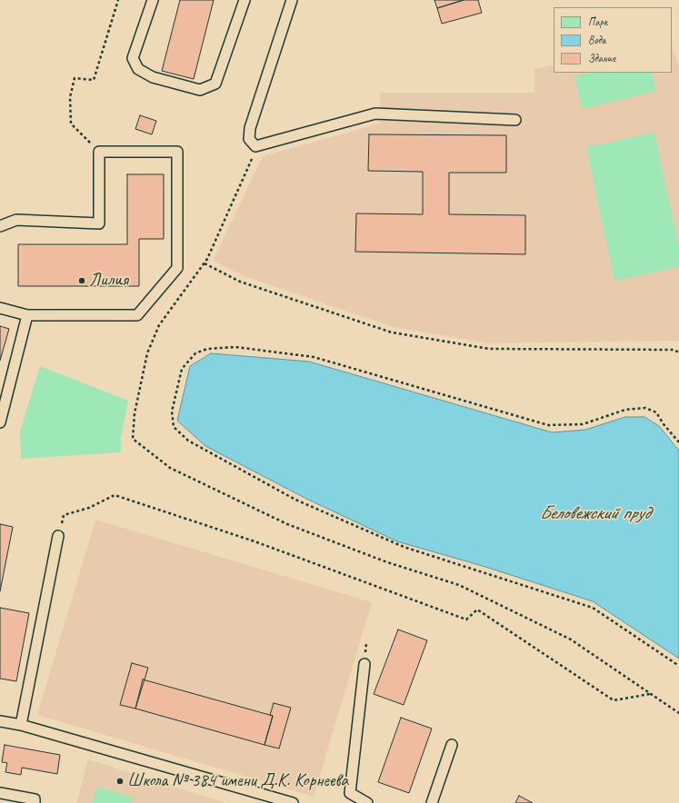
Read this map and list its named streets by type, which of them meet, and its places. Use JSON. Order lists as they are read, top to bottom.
{
  "water": ["Беловежский пруд"],
  "places": ["Лилия", "Школа № 384 имени Д.К. Корнеева"],
  "legend": ["Парк", "Вода", "Здание"]
}
